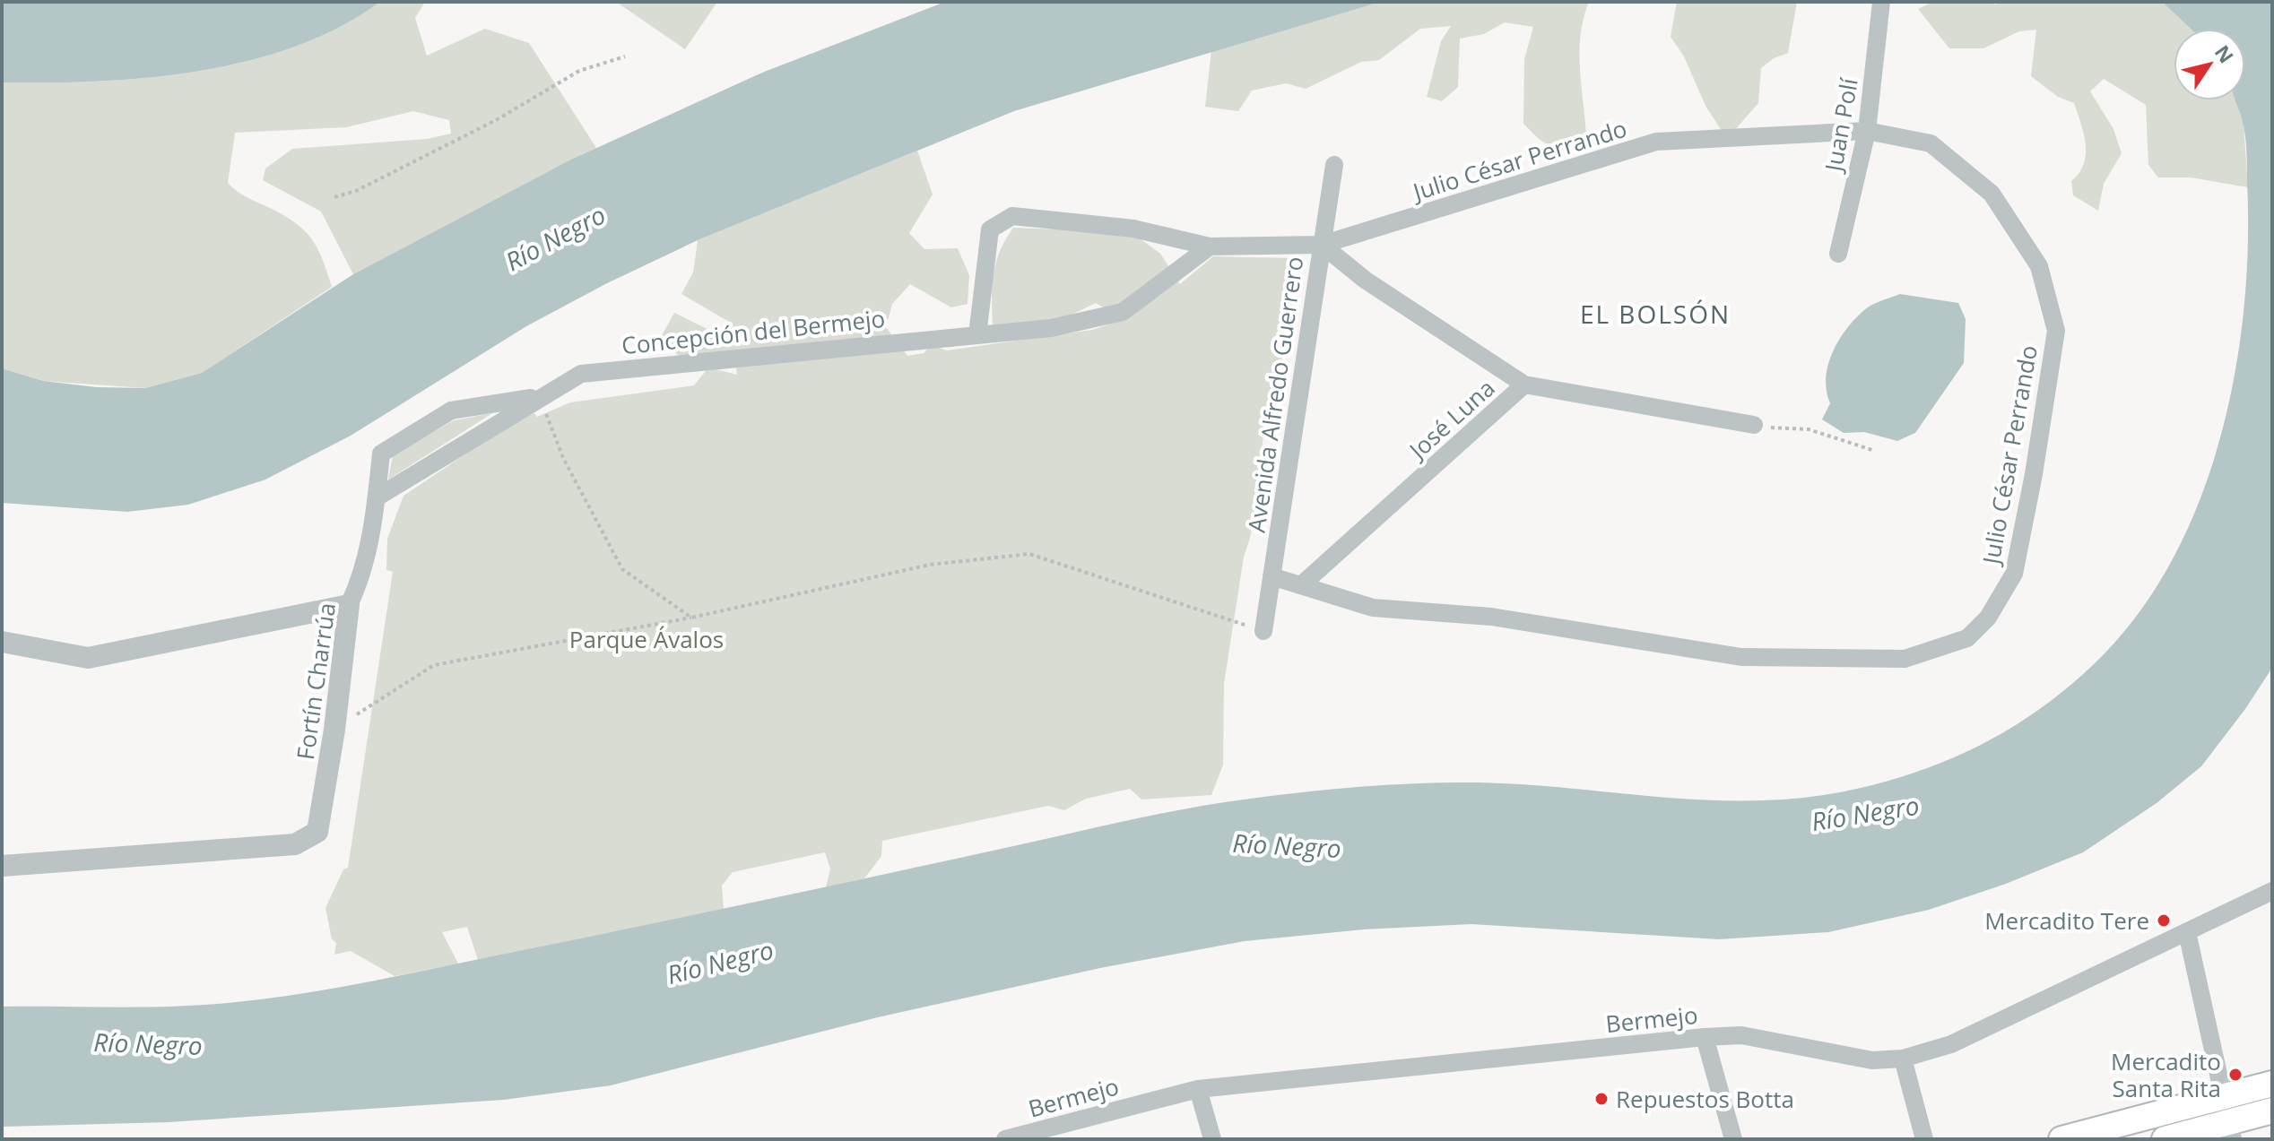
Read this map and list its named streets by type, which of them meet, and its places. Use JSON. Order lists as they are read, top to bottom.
{
  "streets": {
    "street": [
      "Juan Polí",
      "Julio César Perrando",
      "Concepción del Bermejo",
      "Avenida Alfredo Guerrero",
      "José Luna",
      "Fortín Charrúa",
      "Bermejo"
    ]
  },
  "crossings": [
    ["Juan Polí", "Julio César Perrando"],
    ["Julio César Perrando", "Avenida Alfredo Guerrero"],
    ["Julio César Perrando", "José Luna"],
    ["Concepción del Bermejo", "Fortín Charrúa"]
  ],
  "districts": ["EL BOLSÓN"],
  "water": ["Río Negro"],
  "parks": ["Parque Ávalos"],
  "places": ["Mercadito Tere", "Mercadito Santa Rita", "Repuestos Botta"],
  "north": "top right"
}
